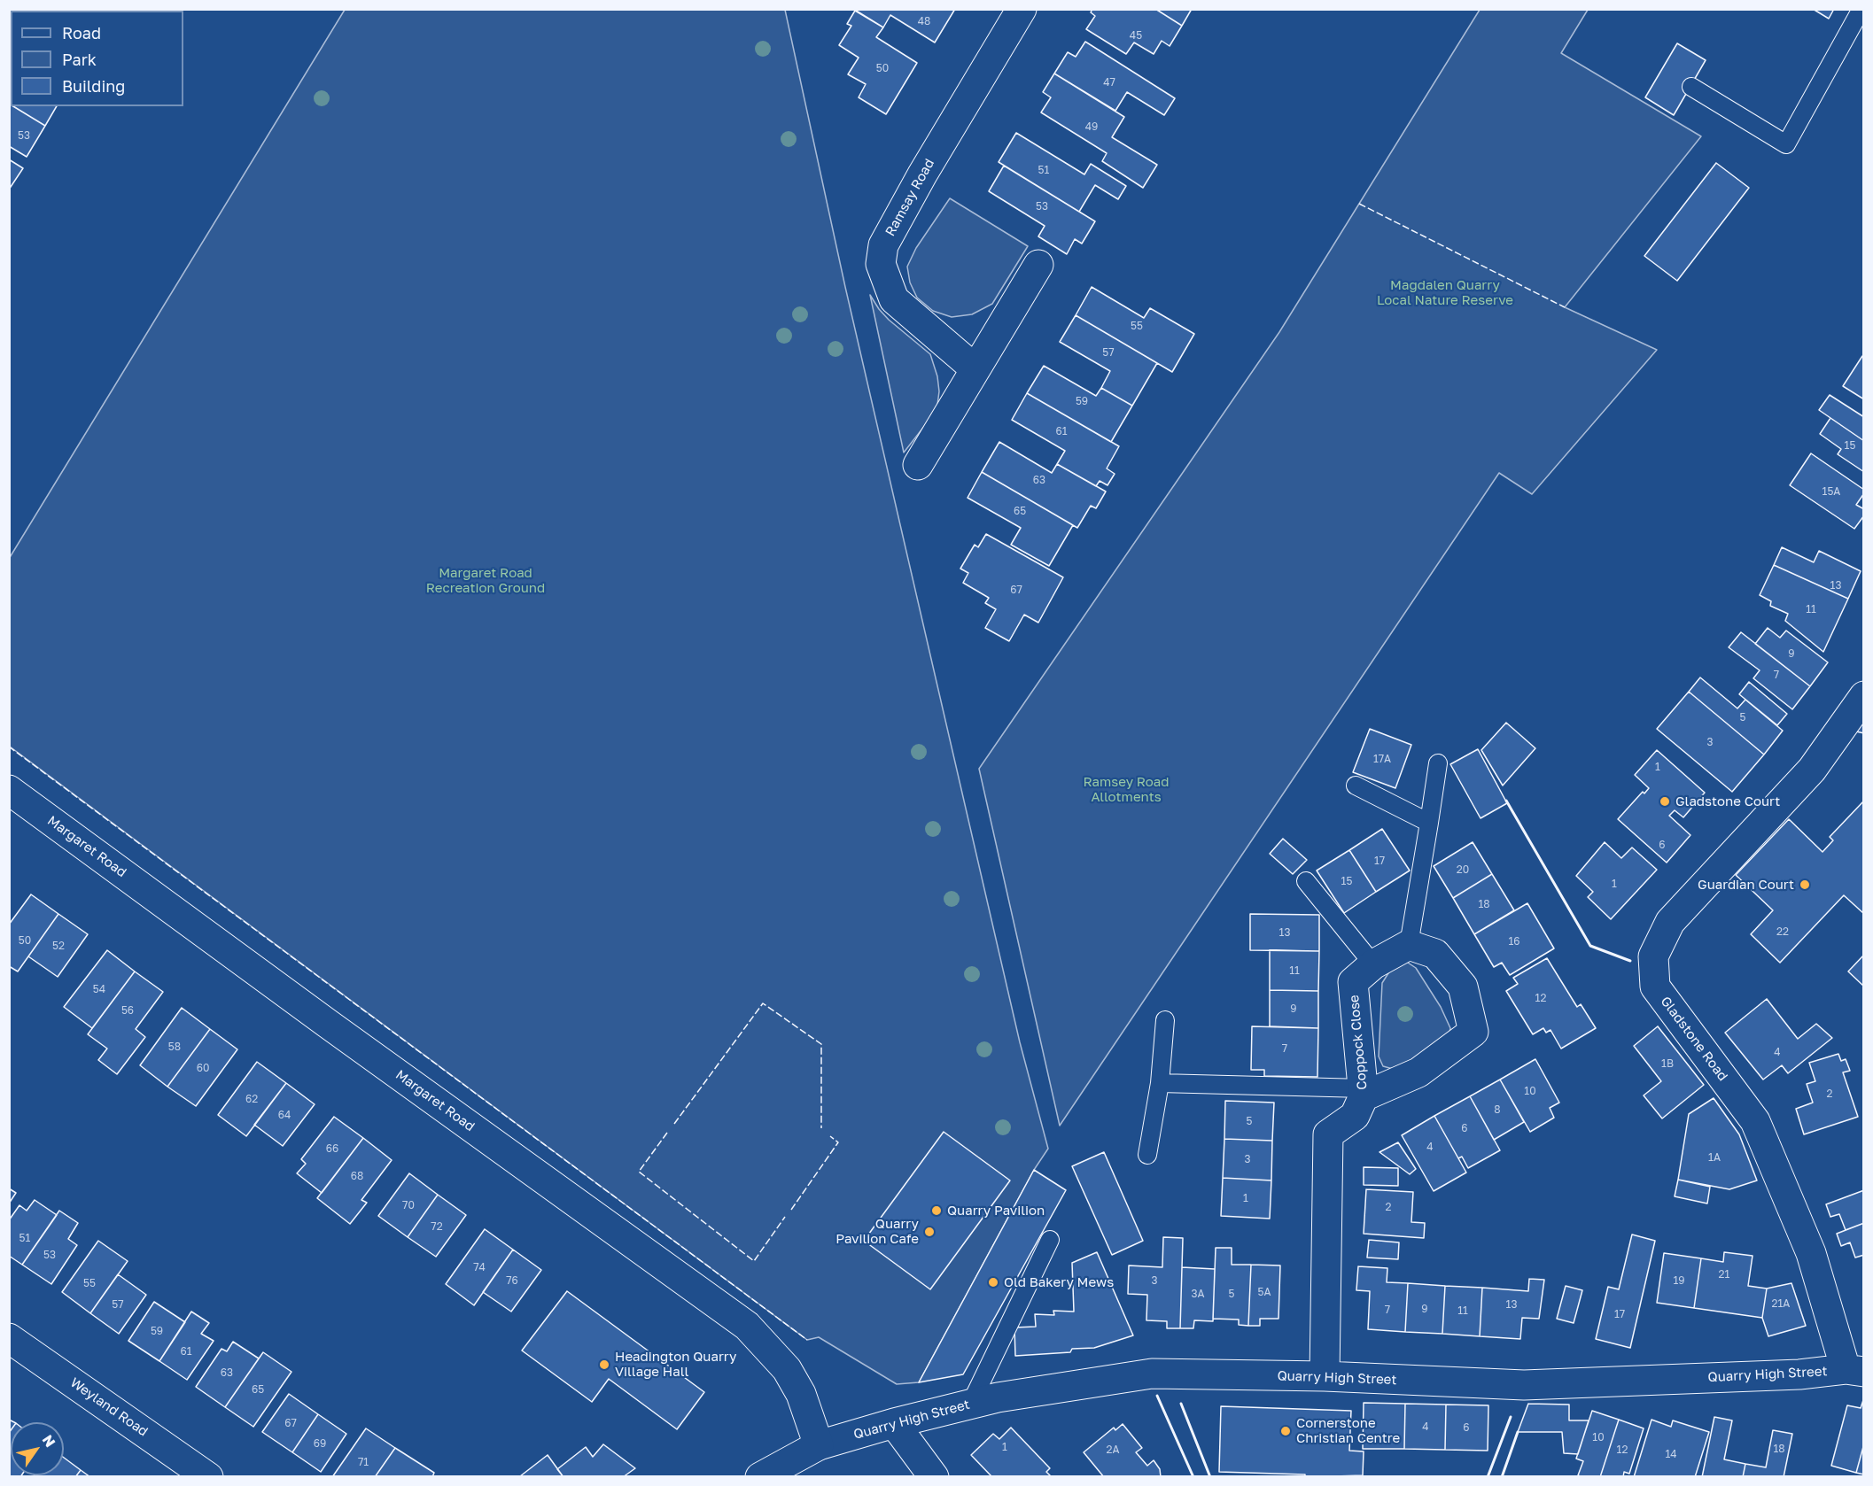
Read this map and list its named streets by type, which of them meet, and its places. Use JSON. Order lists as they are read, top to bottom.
{
  "streets": {
    "street": [
      "Ramsay Road",
      "Margaret Road",
      "Gladstone Road",
      "Coppock Close",
      "Quarry High Street",
      "Weyland Road"
    ]
  },
  "crossings": [
    ["Margaret Road", "Quarry High Street"],
    ["Gladstone Road", "Quarry High Street"],
    ["Coppock Close", "Quarry High Street"]
  ],
  "parks": ["Magdalen Quarry Local Nature Reserve", "Margaret Road Recreation Ground", "Ramsey Road Allotments"],
  "places": [
    "Gladstone Court",
    "Guardian Court",
    "Quarry Pavilion",
    "Quarry Pavilion Cafe",
    "Old Bakery Mews",
    "Headington Quarry Village Hall",
    "Cornerstone Christian Centre"
  ],
  "house_numbers": [
    "48",
    "45",
    "50",
    "47",
    "49",
    "53",
    "51",
    "53",
    "55",
    "57",
    "59",
    "61",
    "15",
    "63",
    "15A",
    "65",
    "13",
    "67",
    "11",
    "9",
    "7",
    "5",
    "3",
    "17A",
    "1",
    "6",
    "17",
    "20",
    "15",
    "1",
    "18",
    "22",
    "13",
    "50",
    "16",
    "52",
    "11",
    "54",
    "12",
    "9",
    "56",
    "58",
    "7",
    "4",
    "1B",
    "60",
    "10",
    "2",
    "62",
    "8",
    "64",
    "5",
    "6",
    "4",
    "66",
    "1A",
    "3",
    "68",
    "1",
    "70",
    "2",
    "72",
    "51",
    "53",
    "74",
    "21",
    "76",
    "3",
    "19",
    "55",
    "5A",
    "3A",
    "5",
    "21A",
    "57",
    "13",
    "9",
    "7",
    "11",
    "17",
    "59",
    "61",
    "63",
    "65",
    "67",
    "4",
    "6",
    "10",
    "69",
    "1",
    "18",
    "2A",
    "12",
    "14",
    "71"
  ],
  "legend": ["Road", "Park", "Building"],
  "north": "top right"
}
